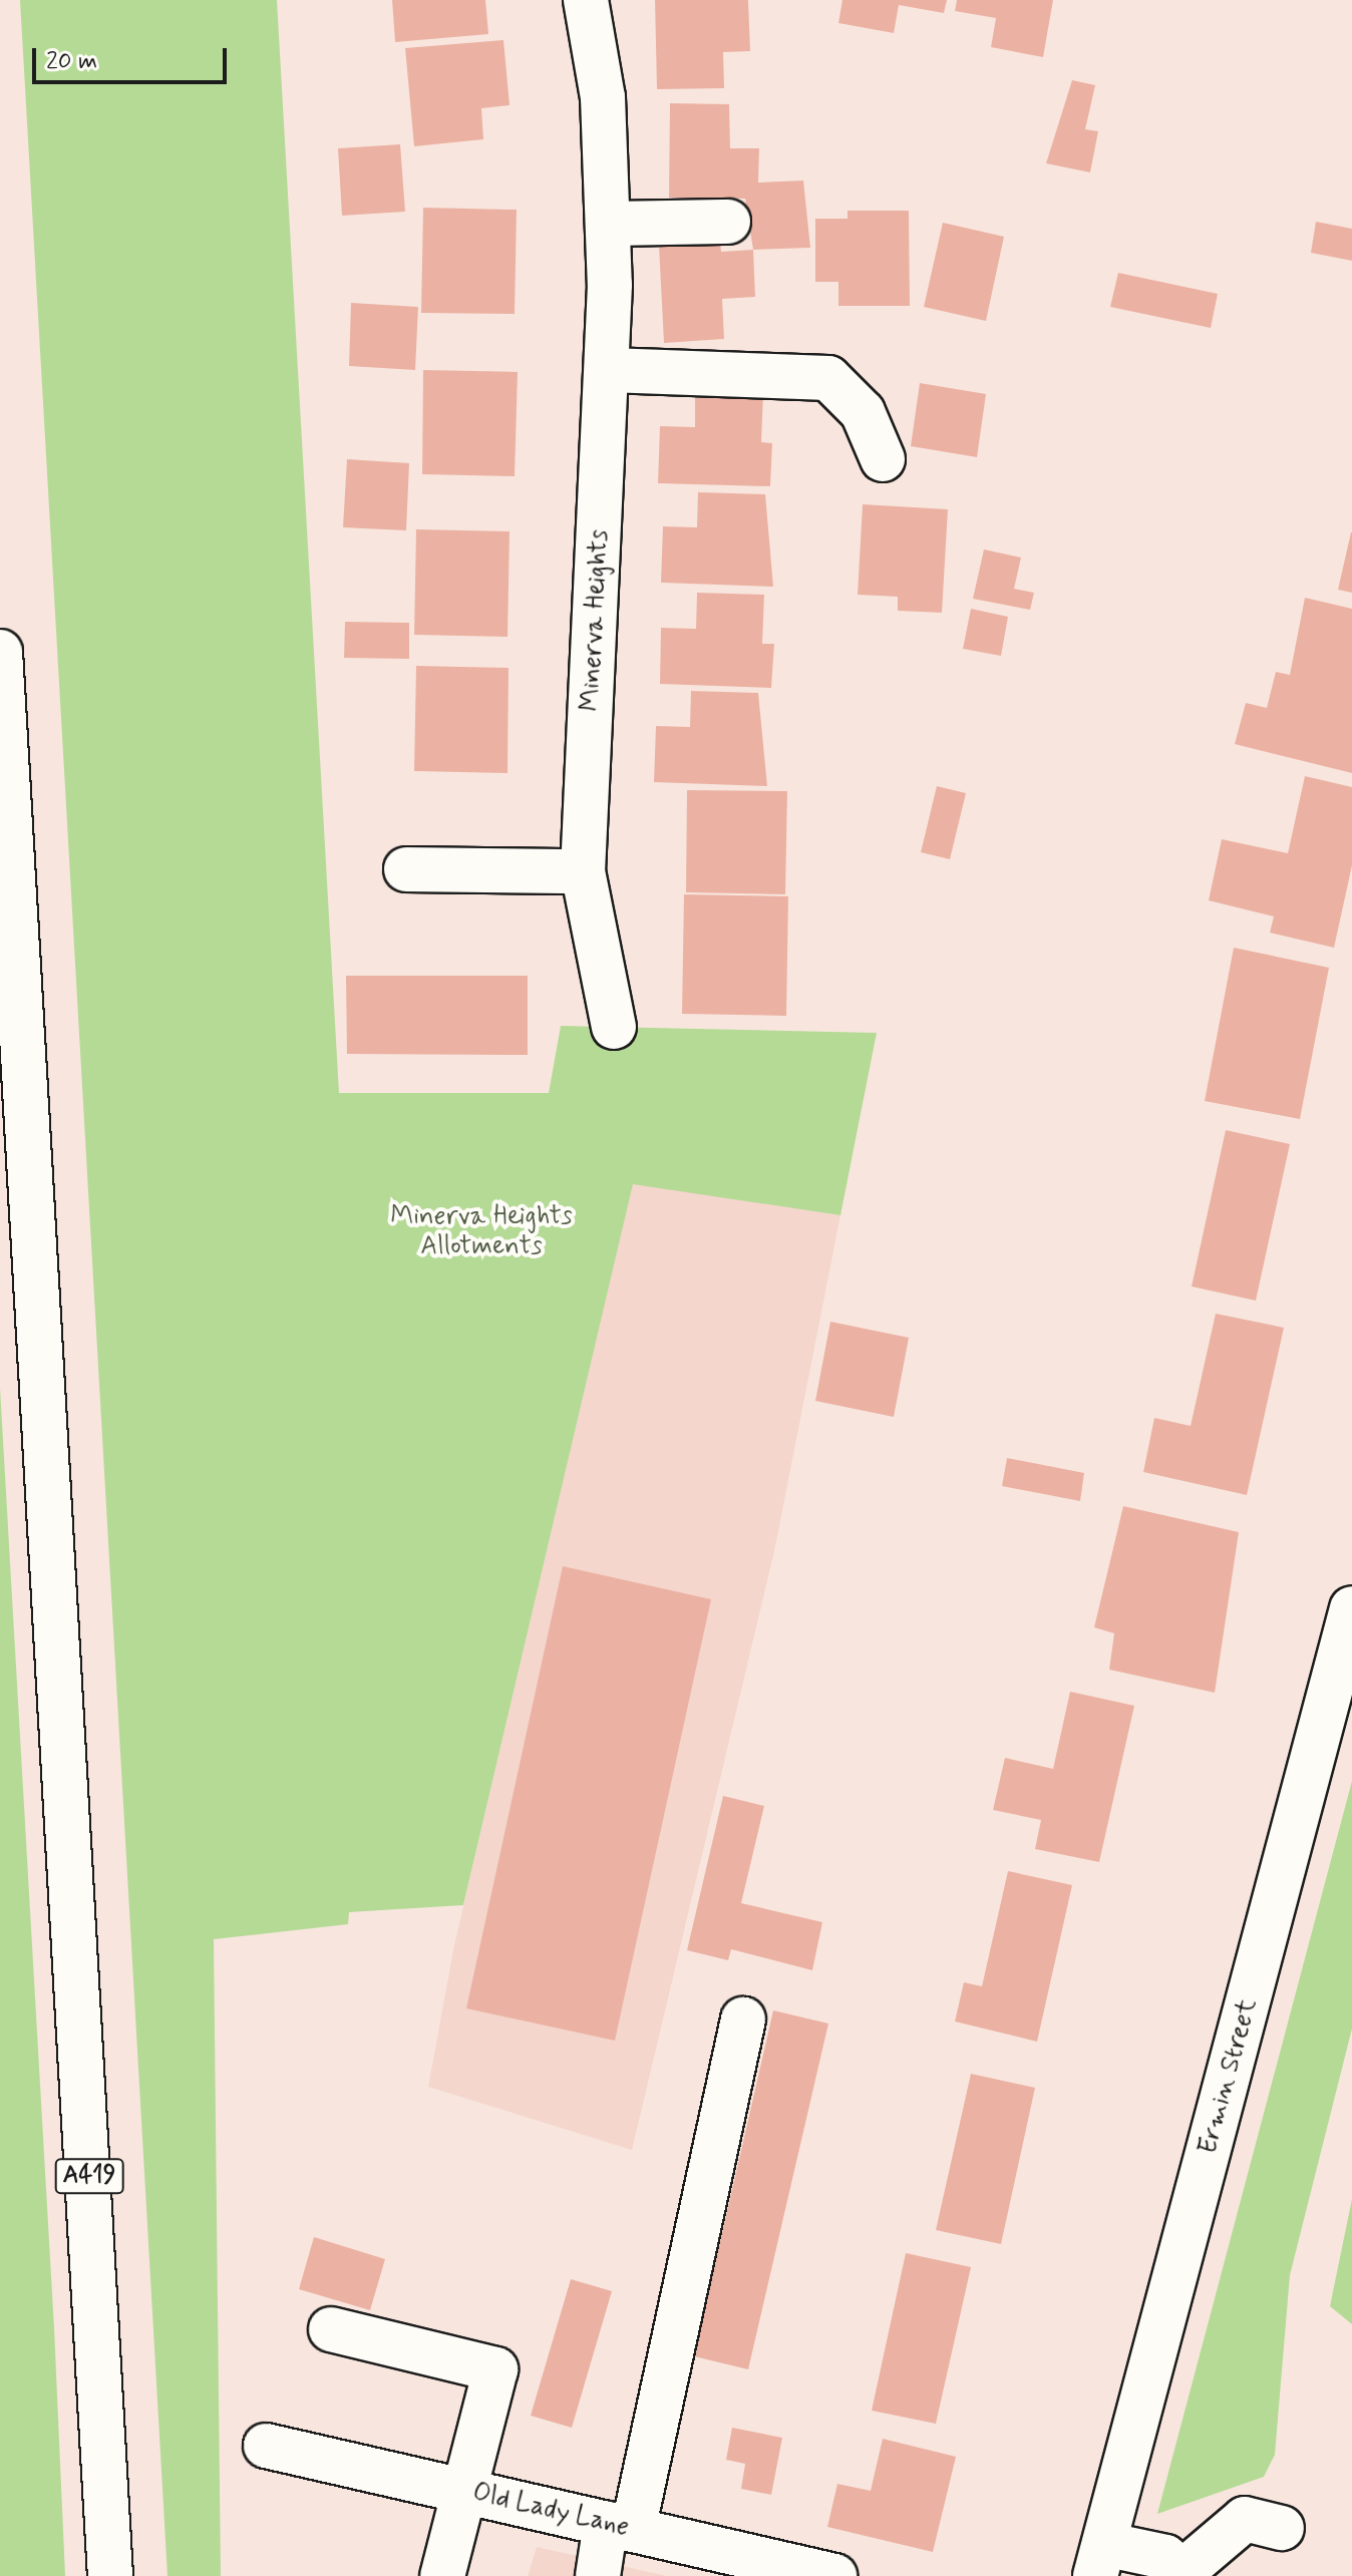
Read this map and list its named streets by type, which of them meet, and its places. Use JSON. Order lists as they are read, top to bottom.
{
  "streets": {
    "main road": [
      "Minerva Heights",
      "Ermin Street",
      "A419",
      "Old Lady Lane"
    ]
  },
  "parks": ["Minerva Heights Allotments"],
  "scale_bar": "20 m"
}
